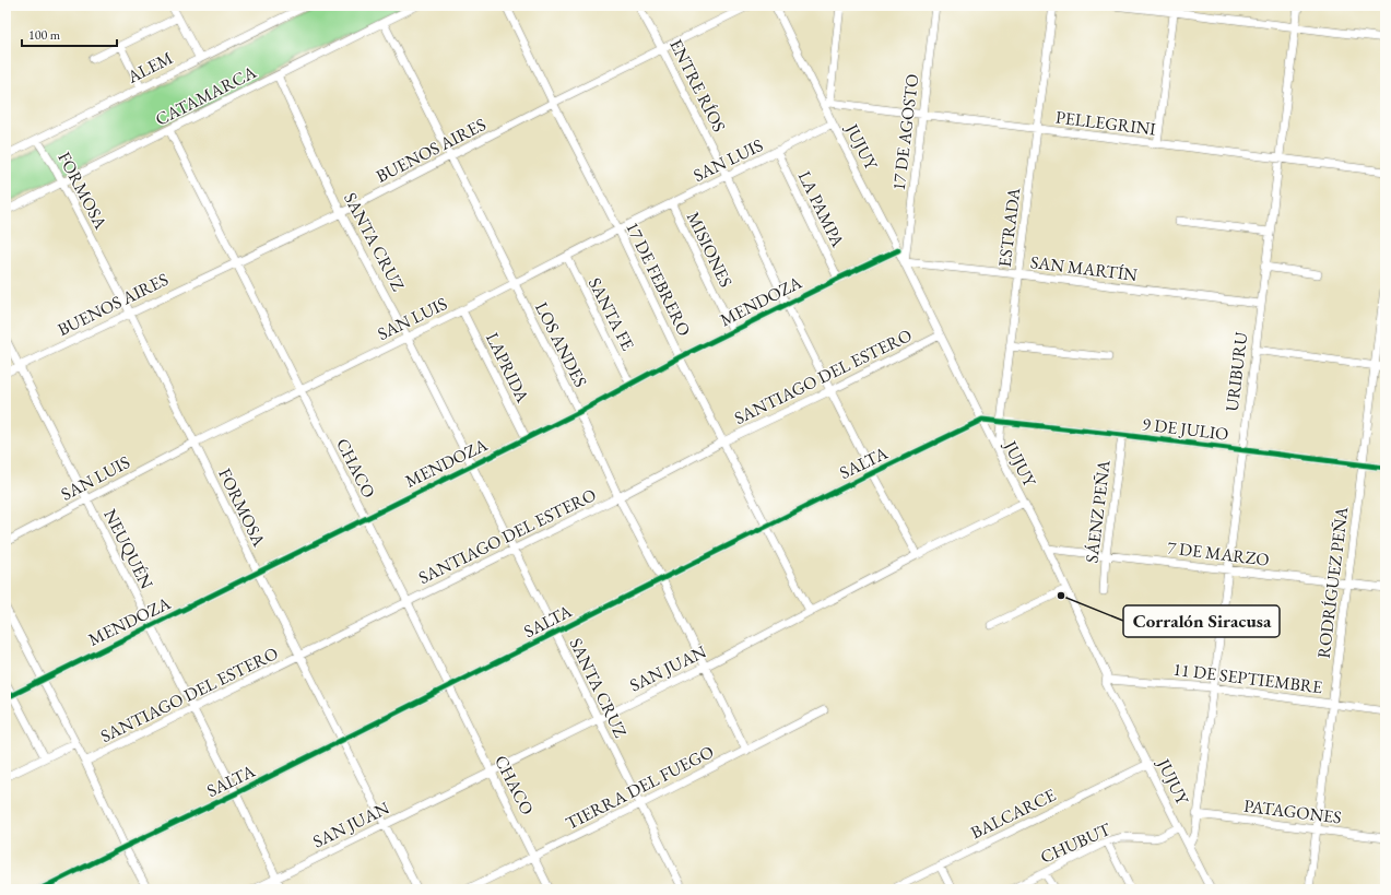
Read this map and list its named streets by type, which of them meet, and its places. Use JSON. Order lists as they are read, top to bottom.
{
  "streets": {
    "street": [
      "ALEM",
      "ENTRE RÍOS",
      "CATAMARCA",
      "PELLEGRINI",
      "17 DE AGOSTO",
      "JUJUY",
      "BUENOS AIRES",
      "SAN LUIS",
      "FORMOSA",
      "LA PAMPA",
      "ESTRADA",
      "SANTA CRUZ",
      "MISIONES",
      "SAN MARTÍN",
      "17 DE FEBRERO",
      "MENDOZA",
      "SANTA FE",
      "LOS ANDES",
      "LAPRIDA",
      "URIBURU",
      "SANTIAGO DEL ESTERO",
      "9 DE JULIO",
      "SALTA",
      "CHACO",
      "SÁENZ PEÑA",
      "NEUQUÉN",
      "7 DE MARZO",
      "RODRÍGUEZ PEÑA",
      "SAN JUAN",
      "11 DE SEPTIEMBRE",
      "TIERRA DEL FUEGO",
      "PATAGONES",
      "BALCARCE",
      "CHUBUT"
    ]
  },
  "crossings": [
    ["ALEM", "FORMOSA"],
    ["ENTRE RÍOS", "BUENOS AIRES"],
    ["ENTRE RÍOS", "SAN LUIS"],
    ["ENTRE RÍOS", "MENDOZA"],
    ["ENTRE RÍOS", "SANTIAGO DEL ESTERO"],
    ["ENTRE RÍOS", "SALTA"],
    ["ENTRE RÍOS", "SAN JUAN"],
    ["CATAMARCA", "FORMOSA"],
    ["CATAMARCA", "SANTA CRUZ"],
    ["CATAMARCA", "LOS ANDES"],
    ["CATAMARCA", "CHACO"],
    ["PELLEGRINI", "17 DE AGOSTO"],
    ["PELLEGRINI", "JUJUY"],
    ["PELLEGRINI", "ESTRADA"],
    ["PELLEGRINI", "URIBURU"],
    ["17 DE AGOSTO", "JUJUY"],
    ["17 DE AGOSTO", "SAN MARTÍN"],
    ["JUJUY", "SAN LUIS"],
    ["JUJUY", "ESTRADA"],
    ["JUJUY", "SAN MARTÍN"],
    ["JUJUY", "MENDOZA"],
    ["JUJUY", "URIBURU"],
    ["JUJUY", "SANTIAGO DEL ESTERO"],
    ["JUJUY", "9 DE JULIO"],
    ["JUJUY", "SALTA"],
    ["JUJUY", "7 DE MARZO"],
    ["JUJUY", "SAN JUAN"],
    ["JUJUY", "11 DE SEPTIEMBRE"],
    ["JUJUY", "BALCARCE"],
    ["JUJUY", "CHUBUT"],
    ["BUENOS AIRES", "FORMOSA"],
    ["BUENOS AIRES", "SANTA CRUZ"],
    ["BUENOS AIRES", "17 DE FEBRERO"],
    ["BUENOS AIRES", "LOS ANDES"],
    ["BUENOS AIRES", "CHACO"],
    ["BUENOS AIRES", "NEUQUÉN"],
    ["SAN LUIS", "FORMOSA"],
    ["SAN LUIS", "LA PAMPA"],
    ["SAN LUIS", "SANTA CRUZ"],
    ["SAN LUIS", "MISIONES"],
    ["SAN LUIS", "17 DE FEBRERO"],
    ["SAN LUIS", "SANTA FE"],
    ["SAN LUIS", "LOS ANDES"],
    ["SAN LUIS", "LAPRIDA"],
    ["SAN LUIS", "CHACO"],
    ["SAN LUIS", "NEUQUÉN"],
    ["FORMOSA", "MENDOZA"],
    ["FORMOSA", "SANTIAGO DEL ESTERO"],
    ["FORMOSA", "SALTA"],
    ["FORMOSA", "SAN JUAN"],
    ["LA PAMPA", "MENDOZA"],
    ["ESTRADA", "SAN MARTÍN"],
    ["ESTRADA", "9 DE JULIO"],
    ["SANTA CRUZ", "MENDOZA"],
    ["SANTA CRUZ", "SANTIAGO DEL ESTERO"],
    ["SANTA CRUZ", "SALTA"],
    ["SANTA CRUZ", "SAN JUAN"],
    ["SANTA CRUZ", "TIERRA DEL FUEGO"],
    ["MISIONES", "MENDOZA"],
    ["SAN MARTÍN", "URIBURU"],
    ["17 DE FEBRERO", "MENDOZA"],
    ["17 DE FEBRERO", "SANTIAGO DEL ESTERO"],
    ["17 DE FEBRERO", "SALTA"],
    ["17 DE FEBRERO", "SAN JUAN"],
    ["MENDOZA", "SANTA FE"],
    ["MENDOZA", "LOS ANDES"],
    ["MENDOZA", "LAPRIDA"],
    ["MENDOZA", "CHACO"],
    ["MENDOZA", "NEUQUÉN"],
    ["LOS ANDES", "SANTIAGO DEL ESTERO"],
    ["LOS ANDES", "SALTA"],
    ["LOS ANDES", "SAN JUAN"],
    ["LOS ANDES", "TIERRA DEL FUEGO"],
    ["URIBURU", "9 DE JULIO"],
    ["URIBURU", "7 DE MARZO"],
    ["URIBURU", "11 DE SEPTIEMBRE"],
    ["URIBURU", "PATAGONES"],
    ["SANTIAGO DEL ESTERO", "CHACO"],
    ["SANTIAGO DEL ESTERO", "NEUQUÉN"],
    ["9 DE JULIO", "SALTA"],
    ["9 DE JULIO", "SÁENZ PEÑA"],
    ["9 DE JULIO", "RODRÍGUEZ PEÑA"],
    ["SALTA", "CHACO"],
    ["SALTA", "NEUQUÉN"],
    ["CHACO", "SAN JUAN"],
    ["CHACO", "TIERRA DEL FUEGO"],
    ["SÁENZ PEÑA", "7 DE MARZO"],
    ["NEUQUÉN", "SAN JUAN"],
    ["7 DE MARZO", "RODRÍGUEZ PEÑA"],
    ["RODRÍGUEZ PEÑA", "11 DE SEPTIEMBRE"],
    ["RODRÍGUEZ PEÑA", "PATAGONES"]
  ],
  "places": ["Corralón Siracusa"],
  "scale_bar": "100 m"
}
